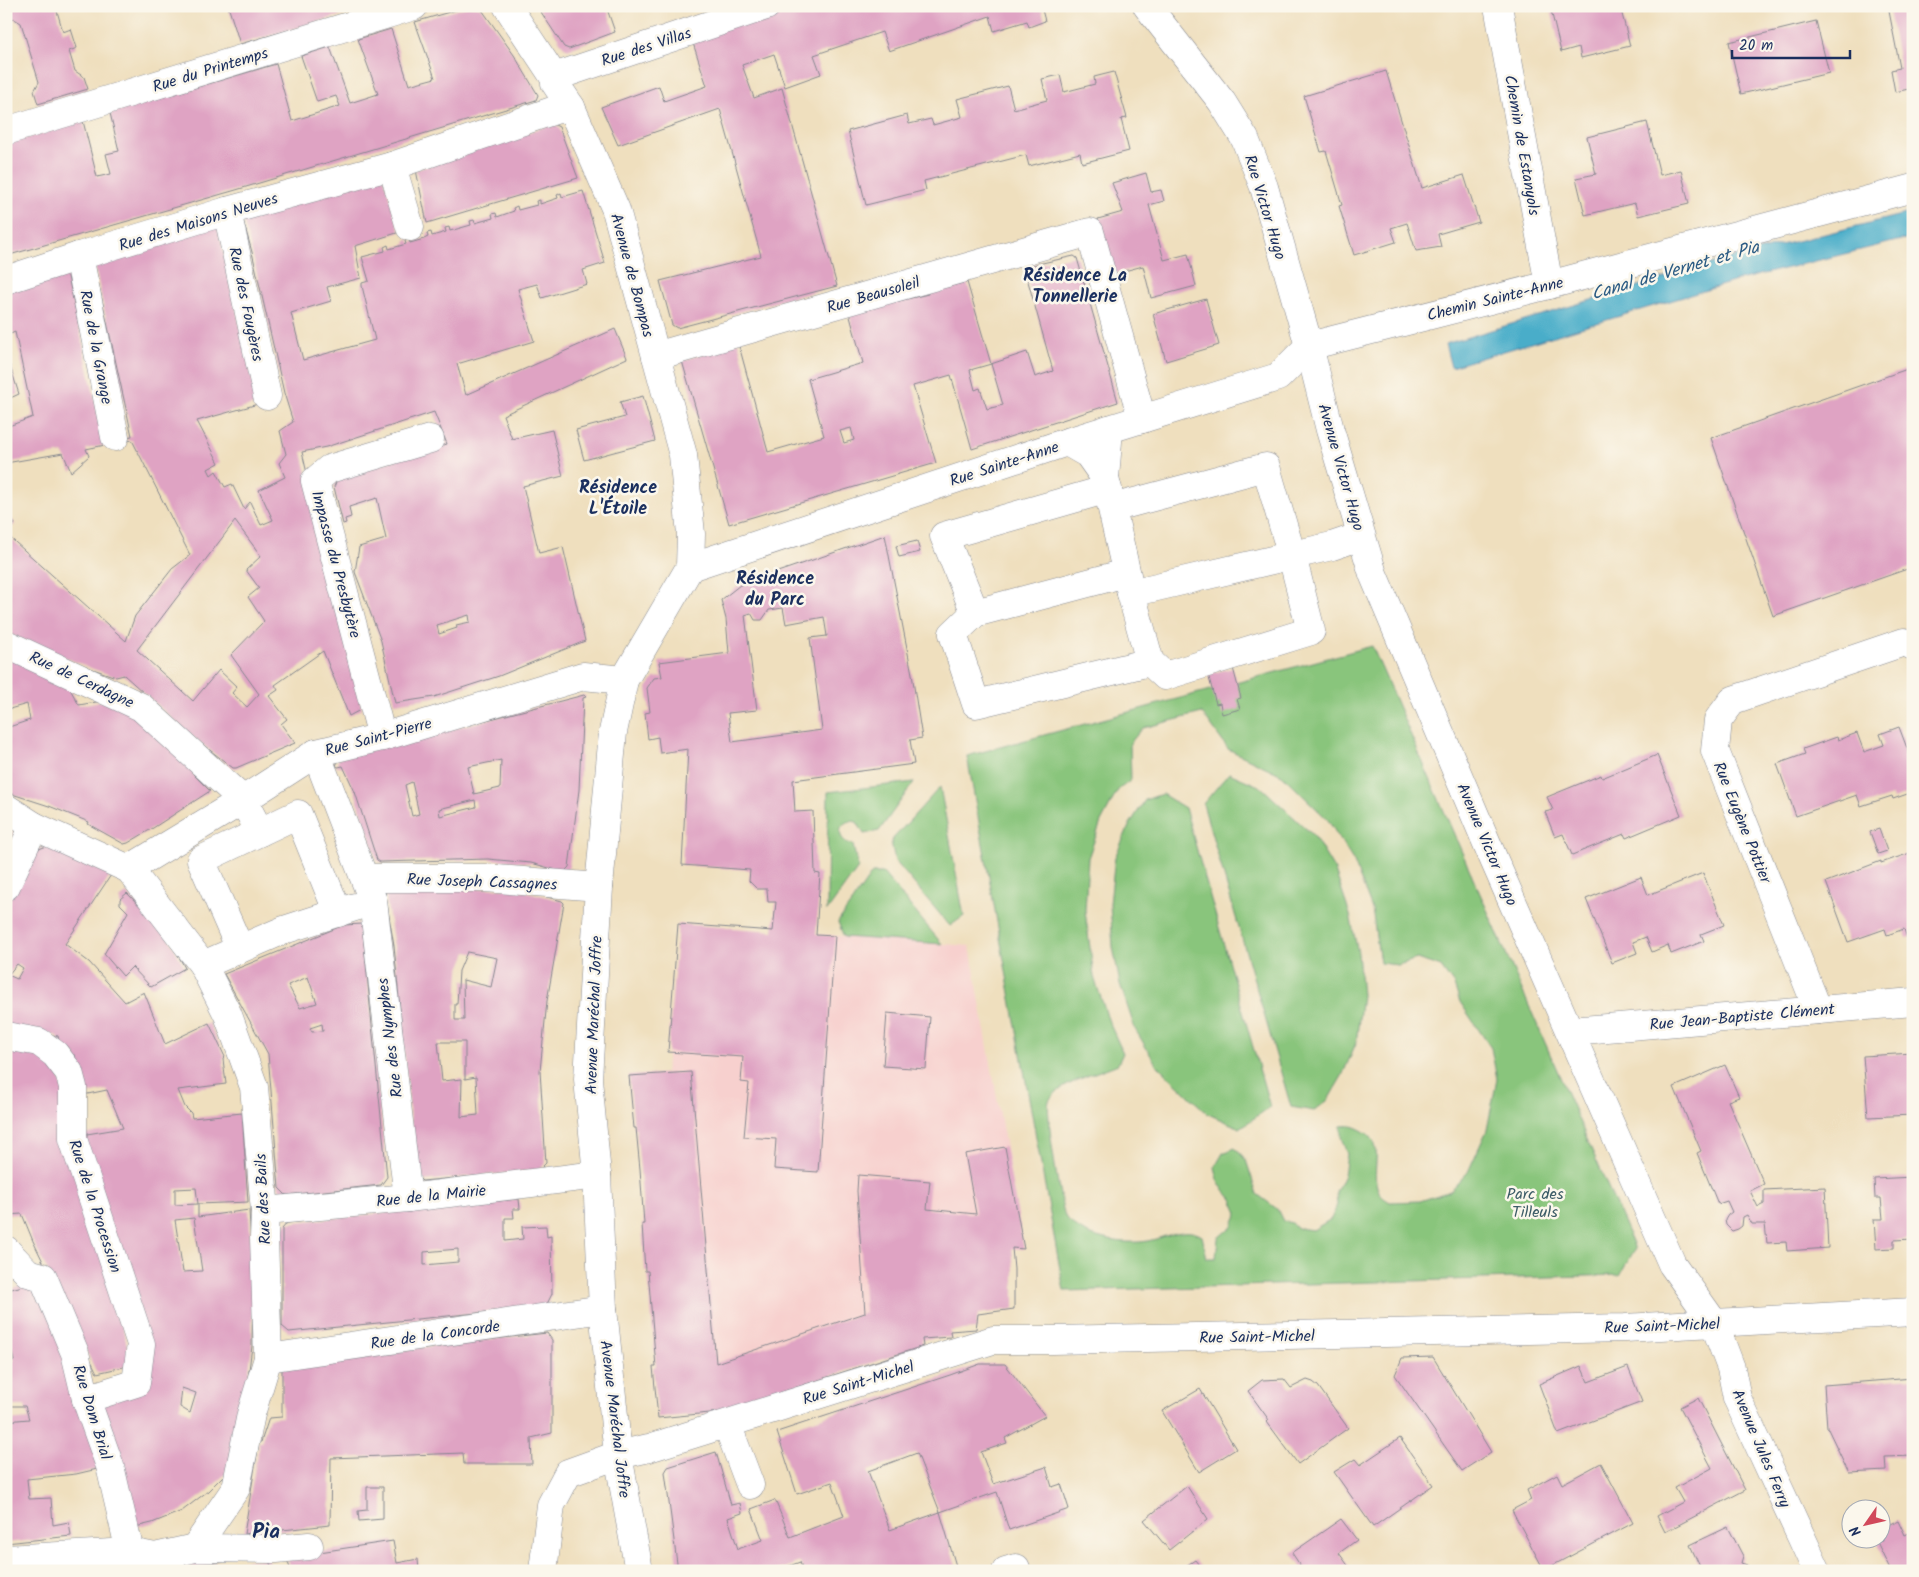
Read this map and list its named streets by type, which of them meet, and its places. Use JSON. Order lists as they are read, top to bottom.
{
  "streets": {
    "street": [
      "Rue des Villas",
      "Rue du Printemps",
      "Chemin de Estanyols",
      "Rue Victor Hugo",
      "Rue des Maisons Neuves",
      "Avenue de Bompas",
      "Rue Beausoleil",
      "Chemin Sainte-Anne",
      "Rue des Fougères",
      "Rue de la Grange",
      "Rue Sainte-Anne",
      "Avenue Victor Hugo",
      "Impasse du Presbytère",
      "Rue de Cerdagne",
      "Rue Saint-Pierre",
      "Rue Eugène Pottier",
      "Rue Joseph Cassagnes",
      "Avenue Maréchal Joffre",
      "Rue Jean-Baptiste Clément",
      "Rue des Nymphes",
      "Rue de la Mairie",
      "Rue des Bails",
      "Rue de la Procession",
      "Rue Saint-Michel",
      "Rue de la Concorde",
      "Rue Dom Brial",
      "Avenue Jules Ferry"
    ]
  },
  "crossings": [
    ["Rue des Villas", "Avenue de Bompas"],
    ["Chemin de Estanyols", "Chemin Sainte-Anne"],
    ["Rue Victor Hugo", "Chemin Sainte-Anne"],
    ["Rue Victor Hugo", "Rue Sainte-Anne"],
    ["Rue Victor Hugo", "Avenue Victor Hugo"],
    ["Rue des Maisons Neuves", "Avenue de Bompas"],
    ["Rue des Maisons Neuves", "Rue des Fougères"],
    ["Rue des Maisons Neuves", "Rue de la Grange"],
    ["Avenue de Bompas", "Rue Beausoleil"],
    ["Avenue de Bompas", "Rue Sainte-Anne"],
    ["Avenue de Bompas", "Avenue Maréchal Joffre"],
    ["Rue Beausoleil", "Rue Sainte-Anne"],
    ["Chemin Sainte-Anne", "Rue Sainte-Anne"],
    ["Chemin Sainte-Anne", "Avenue Victor Hugo"],
    ["Rue Sainte-Anne", "Avenue Victor Hugo"],
    ["Rue Sainte-Anne", "Avenue Maréchal Joffre"],
    ["Avenue Victor Hugo", "Rue Jean-Baptiste Clément"],
    ["Avenue Victor Hugo", "Rue Saint-Michel"],
    ["Avenue Victor Hugo", "Avenue Jules Ferry"],
    ["Impasse du Presbytère", "Rue Saint-Pierre"],
    ["Rue de Cerdagne", "Rue Saint-Pierre"],
    ["Rue Saint-Pierre", "Avenue Maréchal Joffre"],
    ["Rue Saint-Pierre", "Rue des Nymphes"],
    ["Rue Saint-Pierre", "Rue des Bails"],
    ["Rue Eugène Pottier", "Rue Jean-Baptiste Clément"],
    ["Rue Joseph Cassagnes", "Avenue Maréchal Joffre"],
    ["Rue Joseph Cassagnes", "Rue des Nymphes"],
    ["Rue Joseph Cassagnes", "Rue des Bails"],
    ["Avenue Maréchal Joffre", "Rue de la Mairie"],
    ["Avenue Maréchal Joffre", "Rue Saint-Michel"],
    ["Avenue Maréchal Joffre", "Rue de la Concorde"],
    ["Rue des Nymphes", "Rue de la Mairie"],
    ["Rue de la Mairie", "Rue des Bails"],
    ["Rue des Bails", "Rue de la Concorde"],
    ["Rue de la Procession", "Rue Dom Brial"],
    ["Rue Saint-Michel", "Avenue Jules Ferry"]
  ],
  "districts": [
    "Résidence La Tonnellerie",
    "Résidence L'Étoile",
    "Résidence du Parc",
    "Pia"
  ],
  "water": ["Canal de Vernet et Pia"],
  "parks": ["Parc des Tilleuls"],
  "scale_bar": "20 m",
  "north": "bottom left"
}
